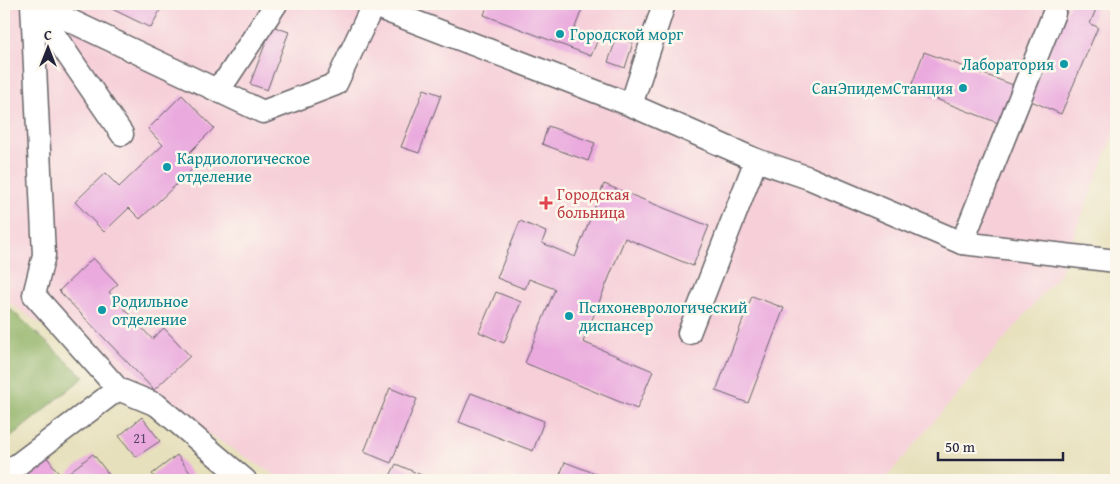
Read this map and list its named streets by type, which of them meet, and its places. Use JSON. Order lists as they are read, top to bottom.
{
  "places": {
    "other": [
      "Городской морг",
      "Лаборатория",
      "СанЭпидемСтанция",
      "Кардиологическое отделение",
      "Родильное отделение",
      "Психоневрологический диспансер"
    ],
    "health": ["Городская больница"]
  },
  "house_numbers": ["21"],
  "scale_bar": "50 m",
  "north": "top"
}
